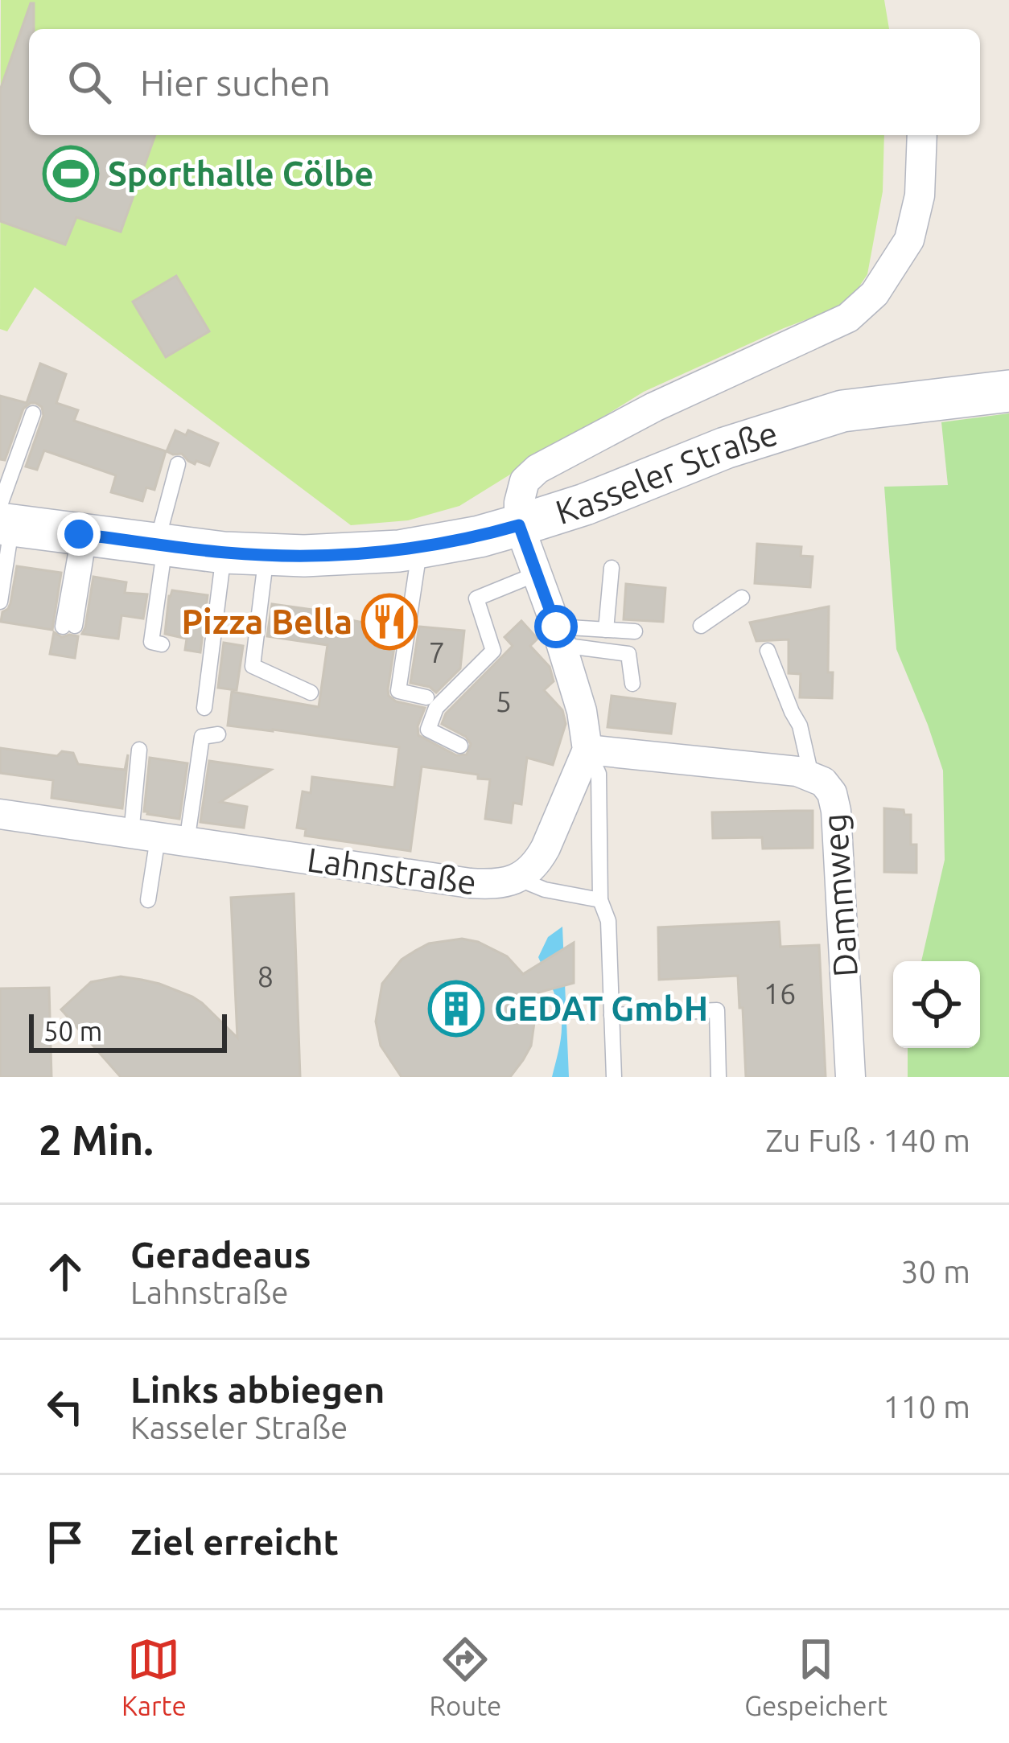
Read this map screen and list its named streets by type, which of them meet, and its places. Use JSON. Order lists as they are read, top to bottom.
{
  "streets": {
    "main road": ["Kasseler Straße"],
    "street": ["Lahnstraße", "Dammweg"]
  },
  "crossings": [
    ["Lahnstraße", "Dammweg"]
  ],
  "places": {
    "sports": ["Sporthalle Cölbe"],
    "restaurant": ["Pizza Bella"],
    "building": ["GEDAT GmbH"]
  },
  "house_numbers": [
    "7",
    "5",
    "8",
    "16"
  ],
  "scale_bar": "50 m",
  "page": {
    "search": "Hier suchen",
    "scale": "50 m",
    "heading": ["2 Min.", "Zu Fuß · 140 m"],
    "list": [
      ["Geradeaus", "Lahnstraße", "30 m"],
      ["Links abbiegen", "Kasseler Straße", "110 m"],
      "Ziel erreicht"
    ],
    "nav": ["Karte", "Route", "Gespeichert"]
  }
}
